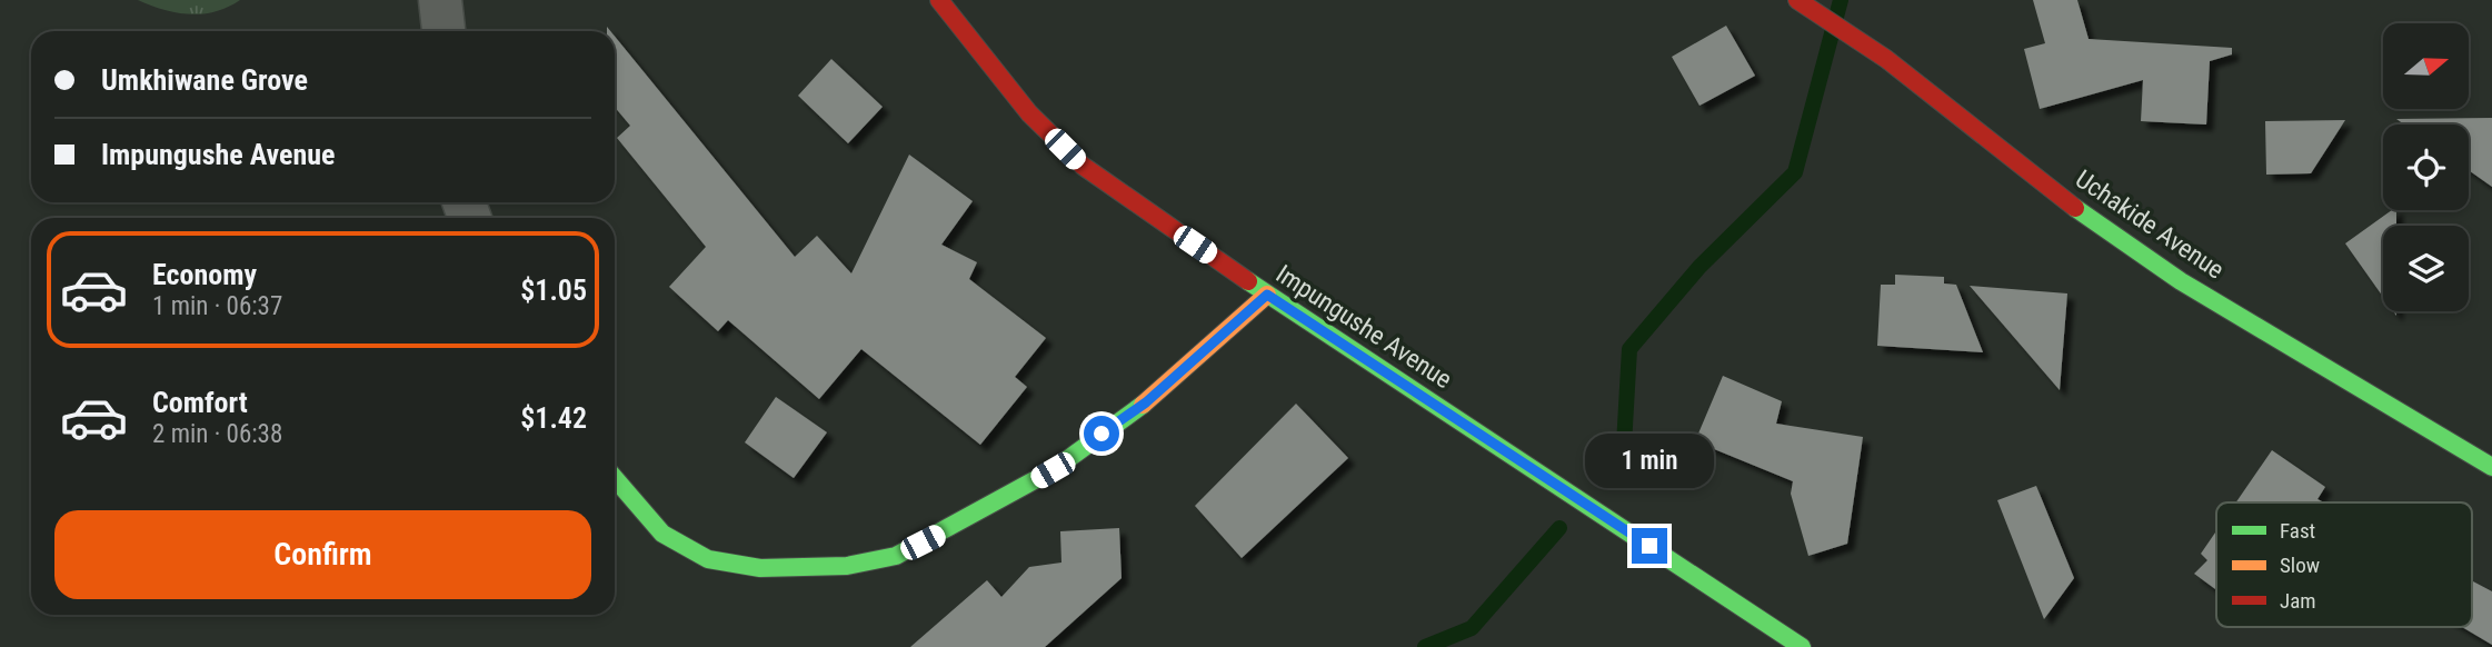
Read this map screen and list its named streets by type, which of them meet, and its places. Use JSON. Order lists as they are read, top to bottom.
{
  "streets": {
    "street": ["Uchakide Avenue", "Impungushe Avenue"]
  },
  "legend": ["Fast", "Slow", "Jam"],
  "north": "right",
  "page": {
    "banner": ["Umkhiwane Grove", "Impungushe Avenue"],
    "list": [
      {
        "name": "Economy",
        "note": "1 min · 06:37",
        "value": "$1.05"
      },
      {
        "name": "Comfort",
        "note": "2 min · 06:38",
        "value": "$1.42"
      }
    ],
    "bubble": "1 min",
    "buttons": "Confirm"
  }
}
